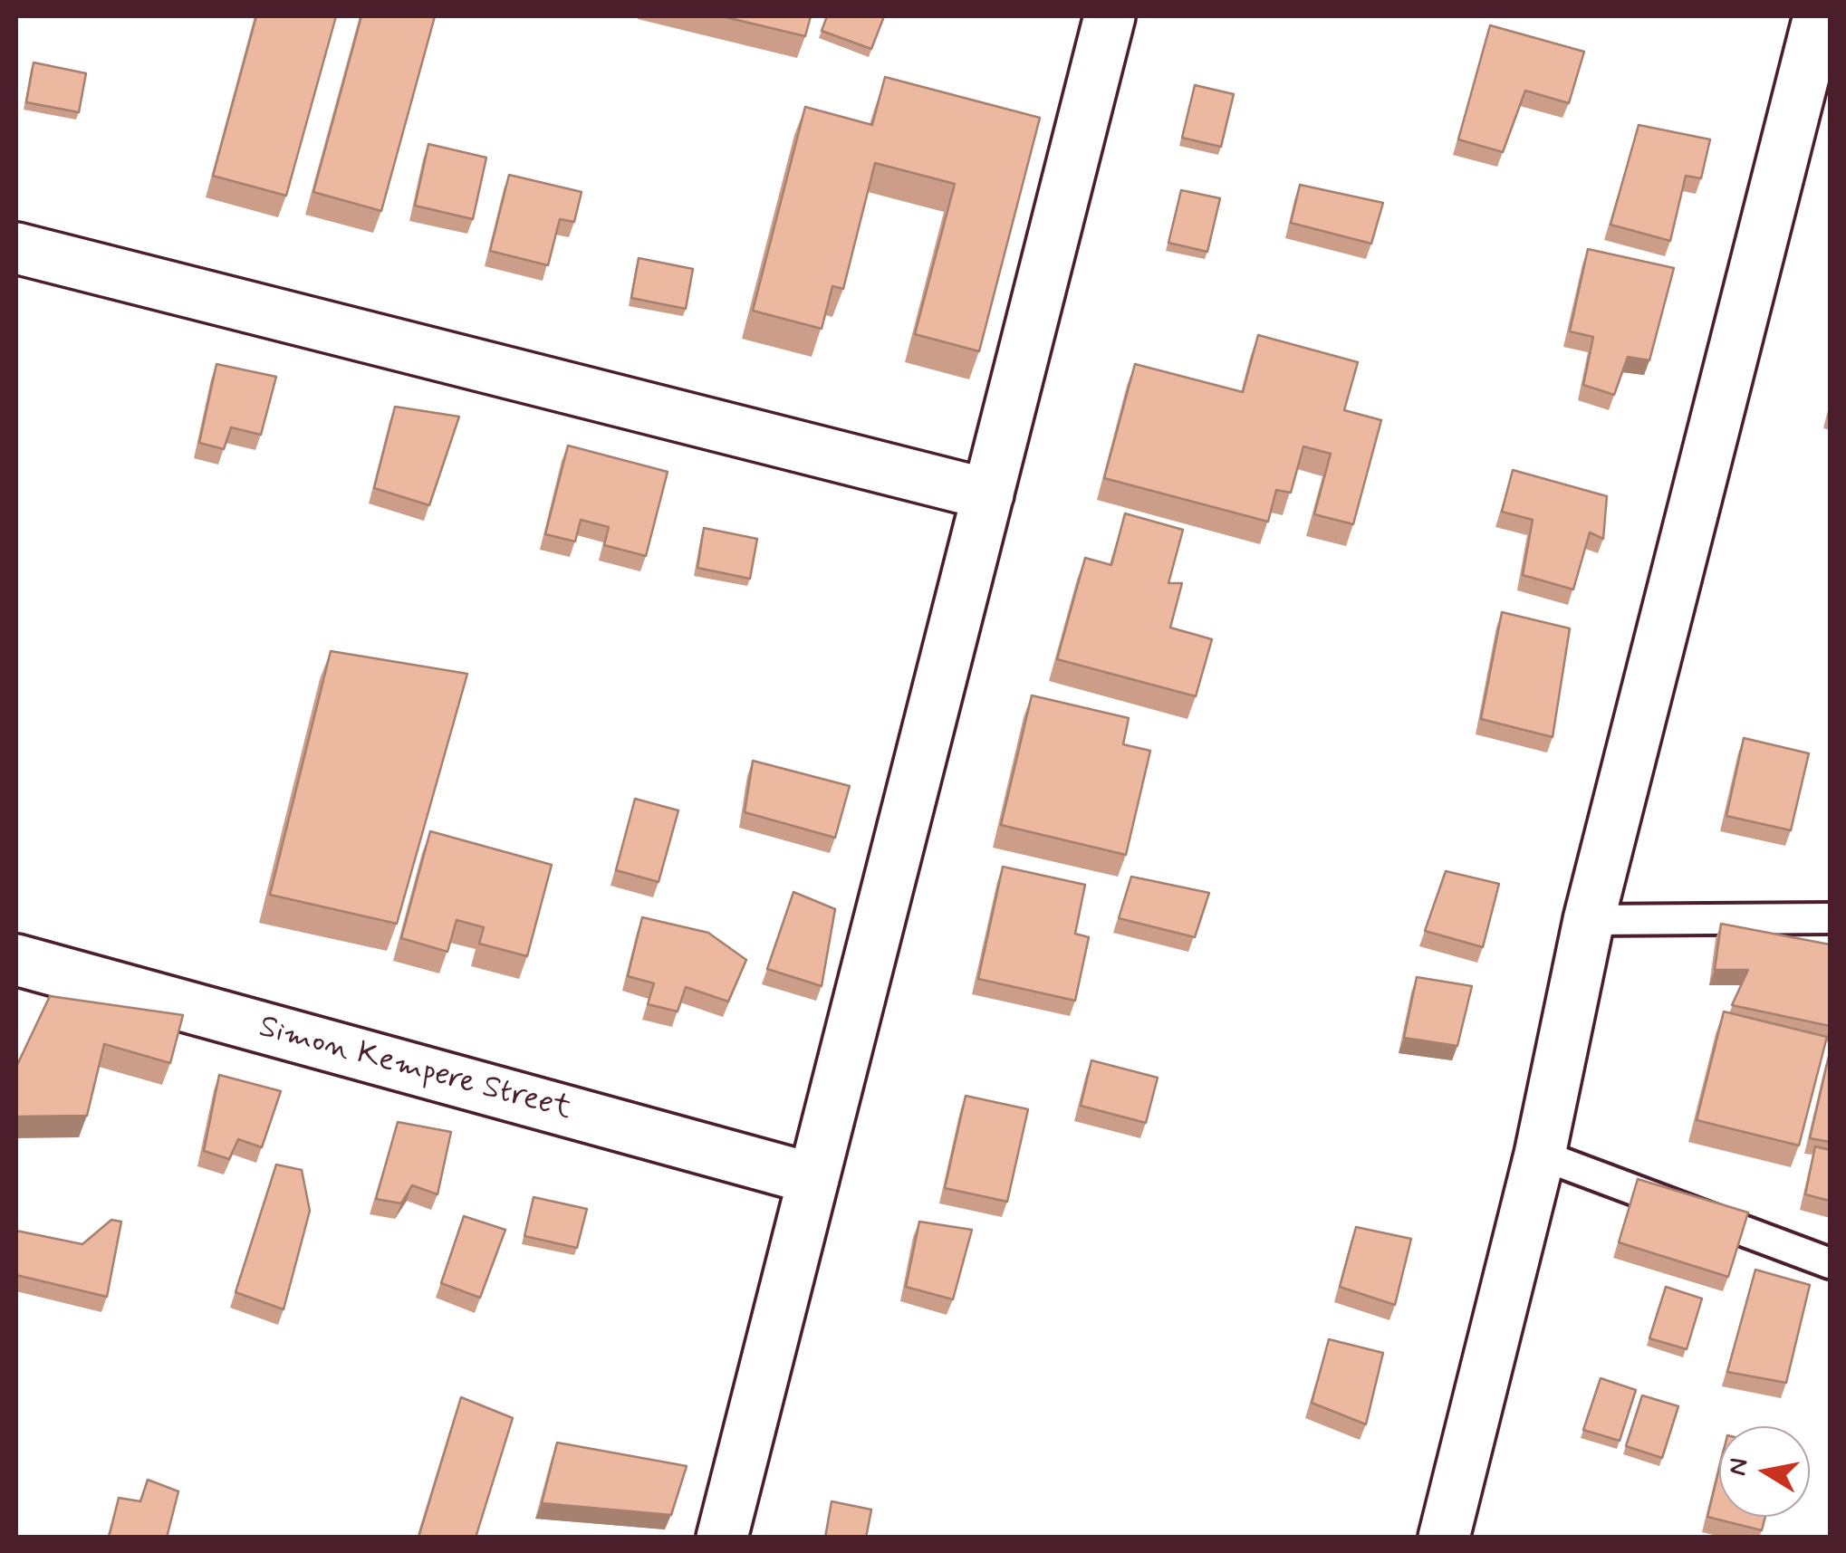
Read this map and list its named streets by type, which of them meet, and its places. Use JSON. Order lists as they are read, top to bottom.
{
  "streets": {
    "street": ["Simon Kempere Street"]
  },
  "north": "left"
}
